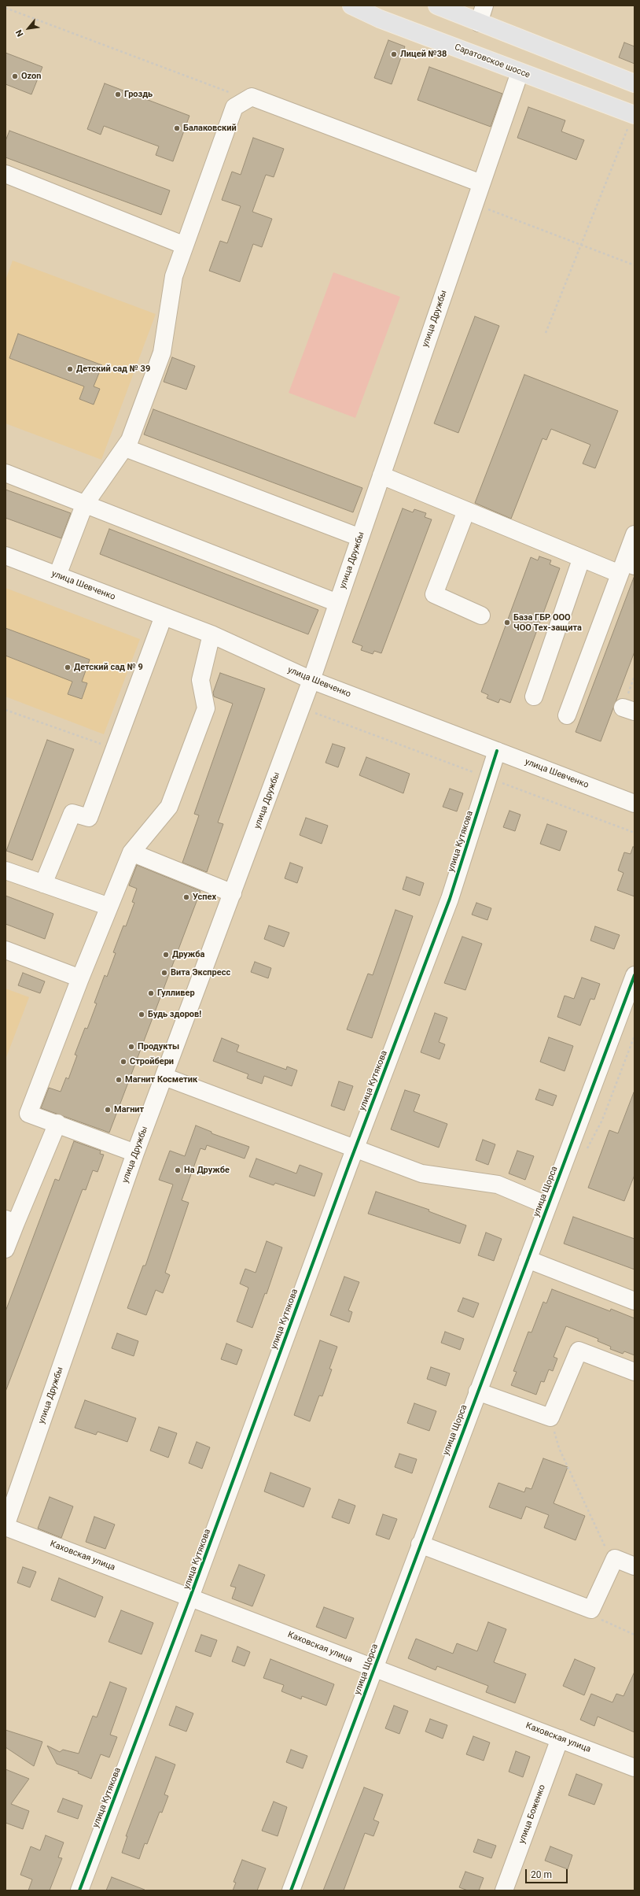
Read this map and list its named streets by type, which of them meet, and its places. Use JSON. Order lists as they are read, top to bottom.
{
  "streets": {
    "main road": ["Саратовское шоссе"],
    "street": [
      "улица Дружбы",
      "улица Шевченко",
      "улица Кутякова",
      "улица Щорса",
      "Каховская улица",
      "улица Боженко"
    ]
  },
  "crossings": [
    ["Саратовское шоссе", "улица Дружбы"],
    ["улица Дружбы", "улица Шевченко"],
    ["улица Дружбы", "Каховская улица"],
    ["улица Шевченко", "улица Кутякова"],
    ["улица Кутякова", "Каховская улица"],
    ["улица Щорса", "Каховская улица"],
    ["Каховская улица", "улица Боженко"]
  ],
  "places": [
    "Лицей №38",
    "Ozon",
    "Гроздь",
    "Балаковский",
    "Детский сад № 39",
    "База ГБР ООО ЧОО Тех-защита",
    "Детский сад № 9",
    "Успех",
    "Дружба",
    "Вита Экспресс",
    "Гулливер",
    "Будь здоров!",
    "Продукты",
    "Стройбери",
    "Магнит Косметик",
    "Магнит",
    "На Дружбе"
  ],
  "scale_bar": "20 m",
  "north": "bottom left"
}
